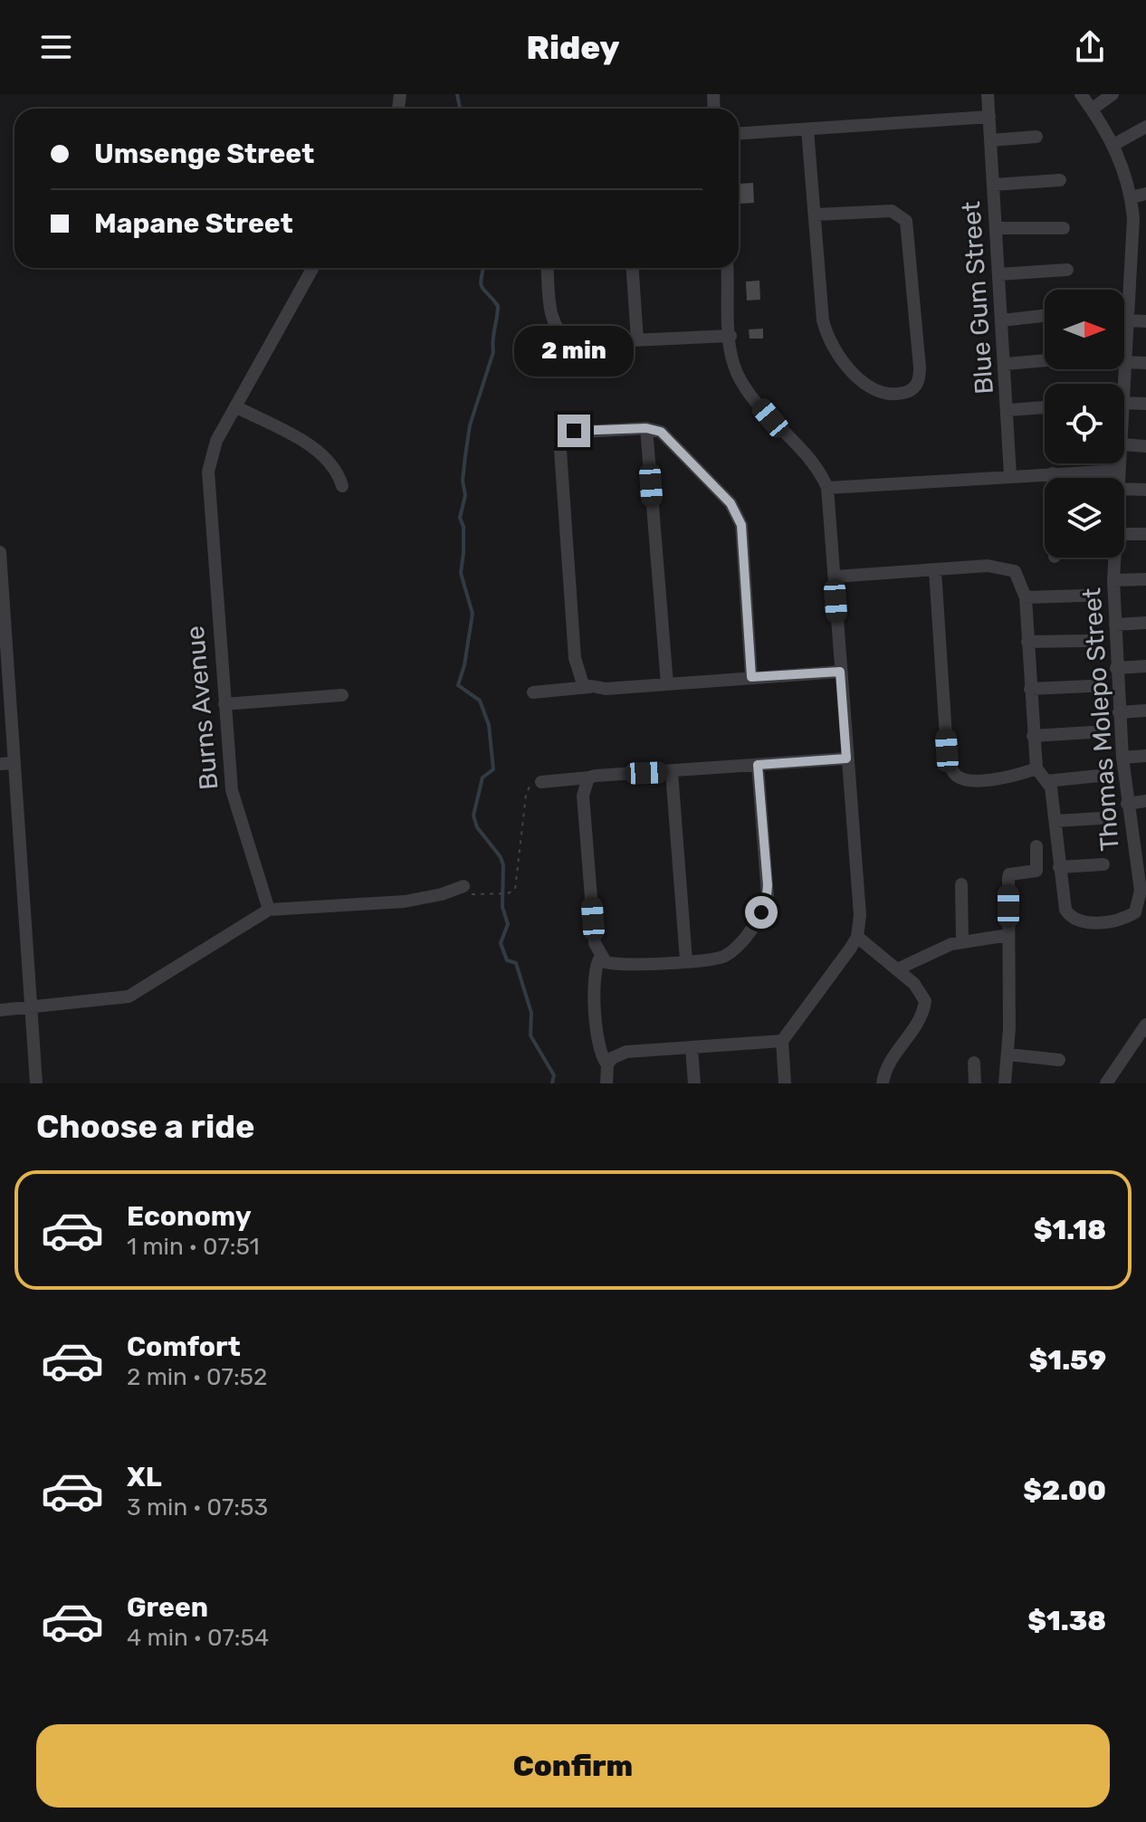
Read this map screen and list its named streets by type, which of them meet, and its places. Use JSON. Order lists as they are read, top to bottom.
{
  "streets": {
    "street": ["Blue Gum Street", "Burns Avenue", "Thomas Molepo Street"]
  },
  "north": "right",
  "page": {
    "header": "Ridey",
    "banner": ["Umsenge Street", "Mapane Street"],
    "bubble": "2 min",
    "heading": "Choose a ride",
    "list": [
      {
        "name": "Economy",
        "note": "1 min · 07:51",
        "value": "$1.18"
      },
      {
        "name": "Comfort",
        "note": "2 min · 07:52",
        "value": "$1.59"
      },
      {
        "name": "XL",
        "note": "3 min · 07:53",
        "value": "$2.00"
      },
      {
        "name": "Green",
        "note": "4 min · 07:54",
        "value": "$1.38"
      }
    ],
    "buttons": "Confirm"
  }
}
